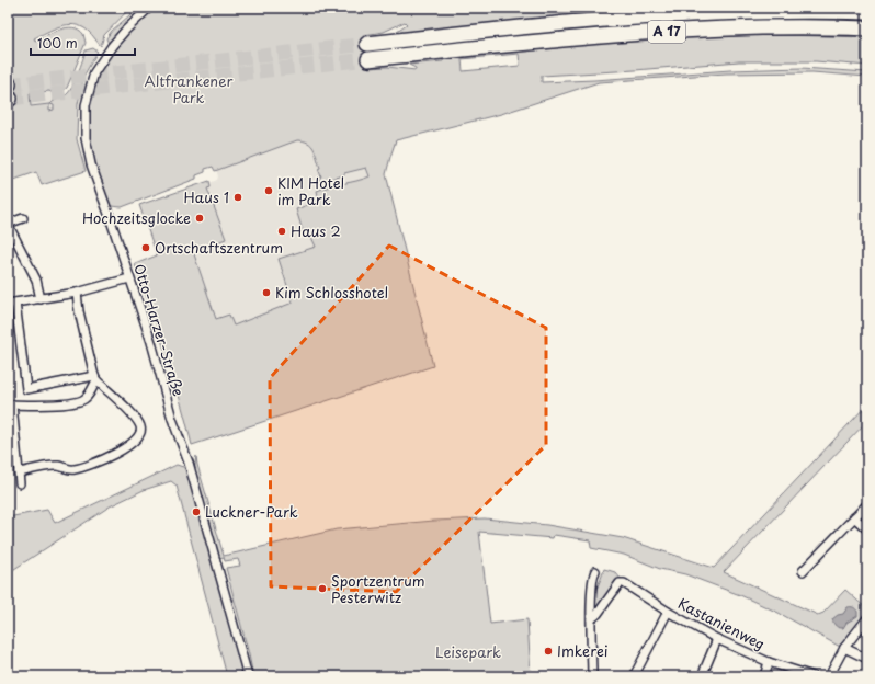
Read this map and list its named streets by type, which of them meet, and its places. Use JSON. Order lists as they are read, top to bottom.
{
  "streets": {
    "highway": ["A 17"],
    "street": ["Otto-Harzer-Straße", "Kastanienweg"]
  },
  "parks": ["Altfrankener Park", "Leisepark"],
  "places": [
    "KIM Hotel im Park",
    "Haus 1",
    "Hochzeitsglocke",
    "Haus 2",
    "Ortschaftszentrum",
    "Kim Schlosshotel",
    "Luckner-Park",
    "Sportzentrum Pesterwitz",
    "Imkerei"
  ],
  "scale_bar": "100 m"
}
